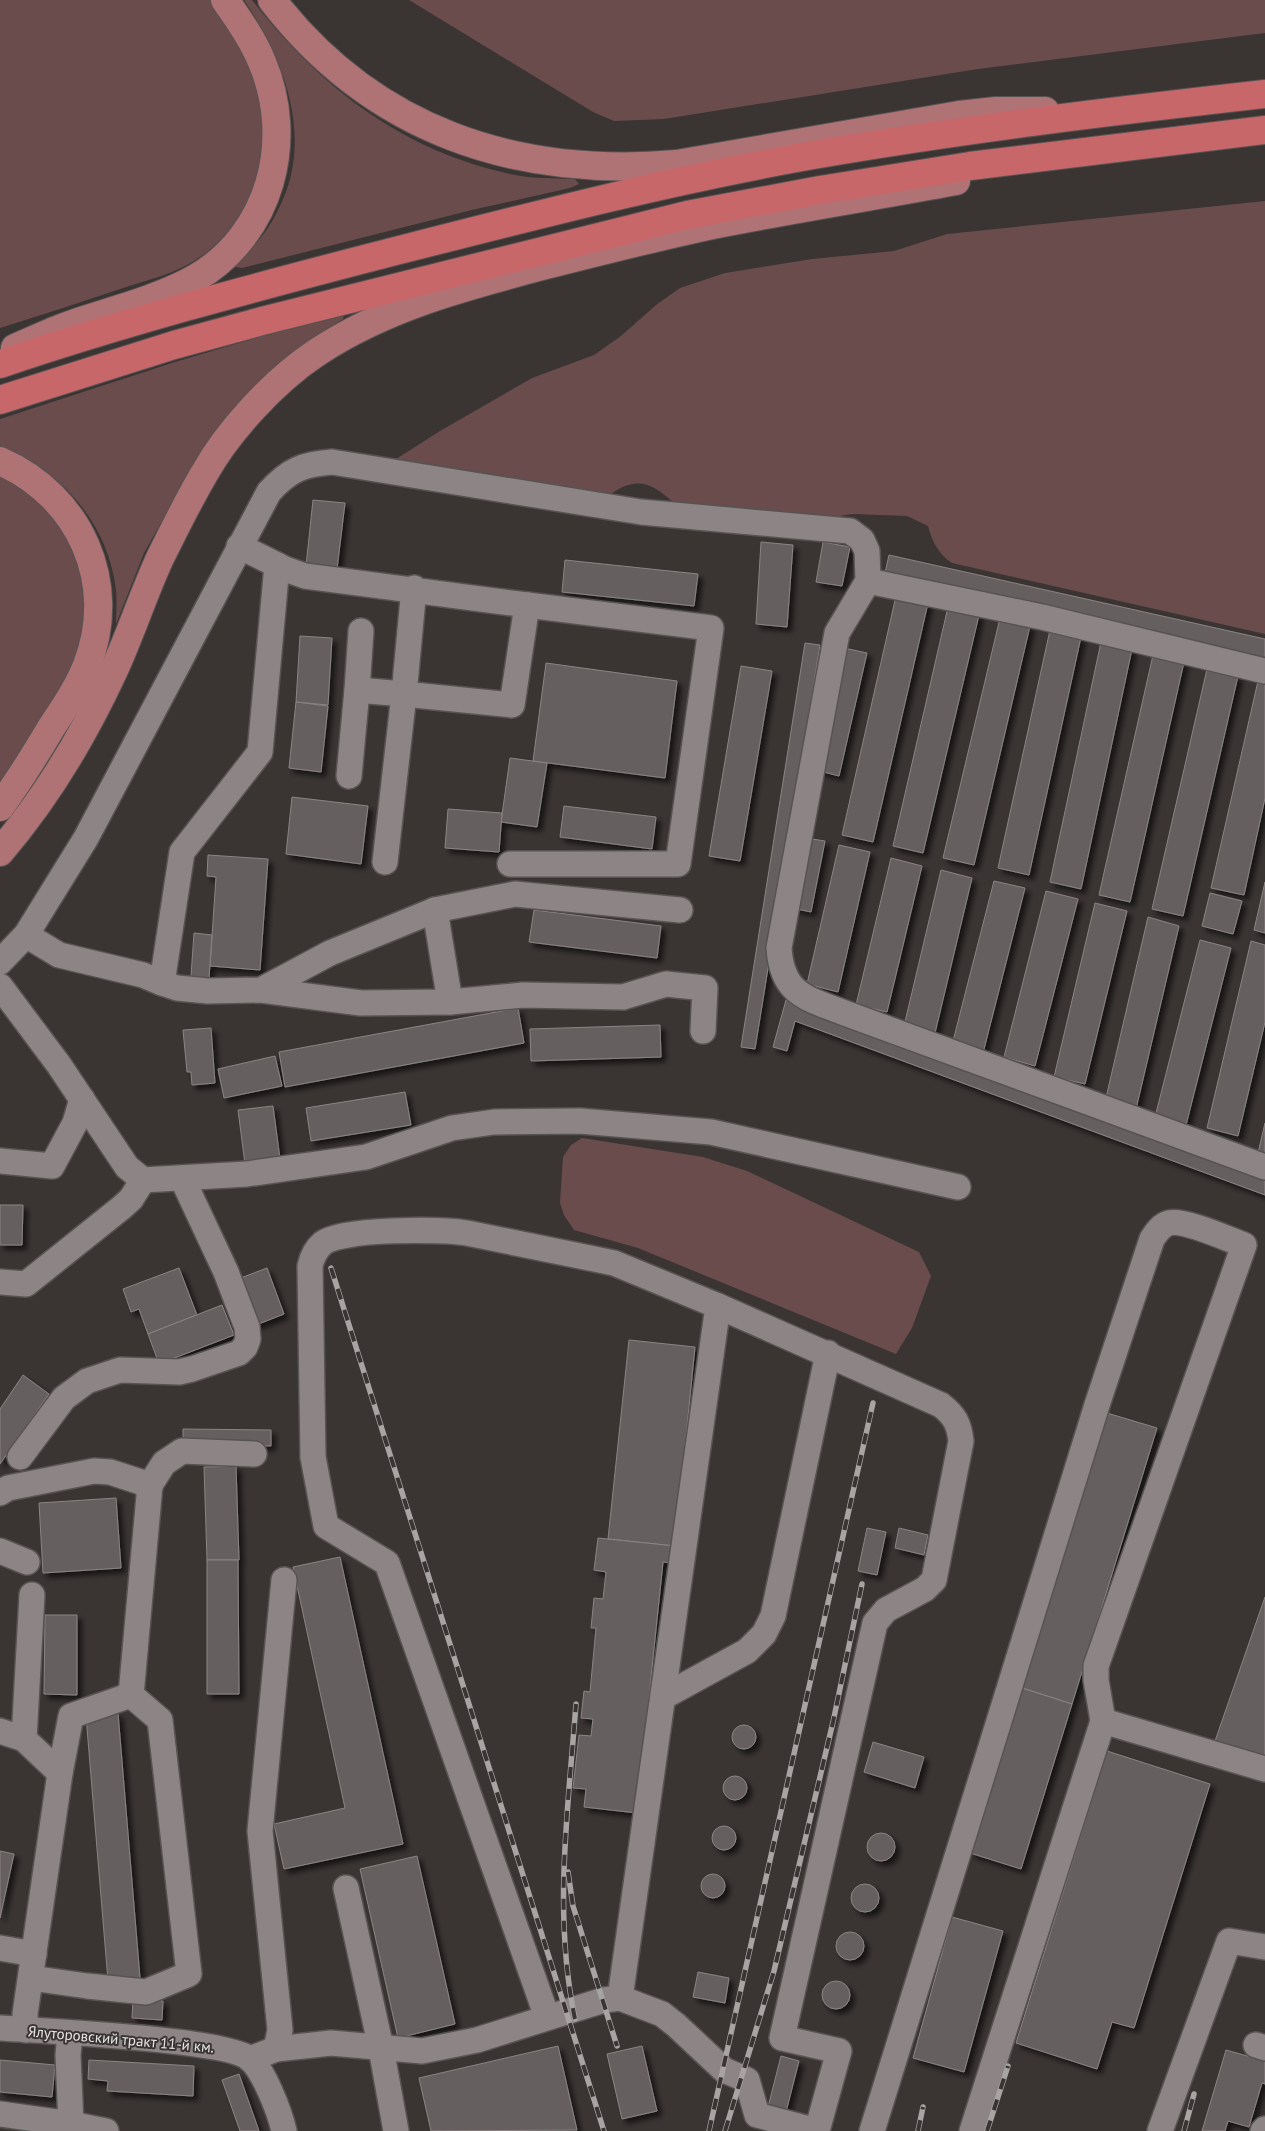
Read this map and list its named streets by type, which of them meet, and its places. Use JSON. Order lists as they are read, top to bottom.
{
  "streets": {
    "street": ["Ялуторовский тракт 11-й км."]
  }
}
